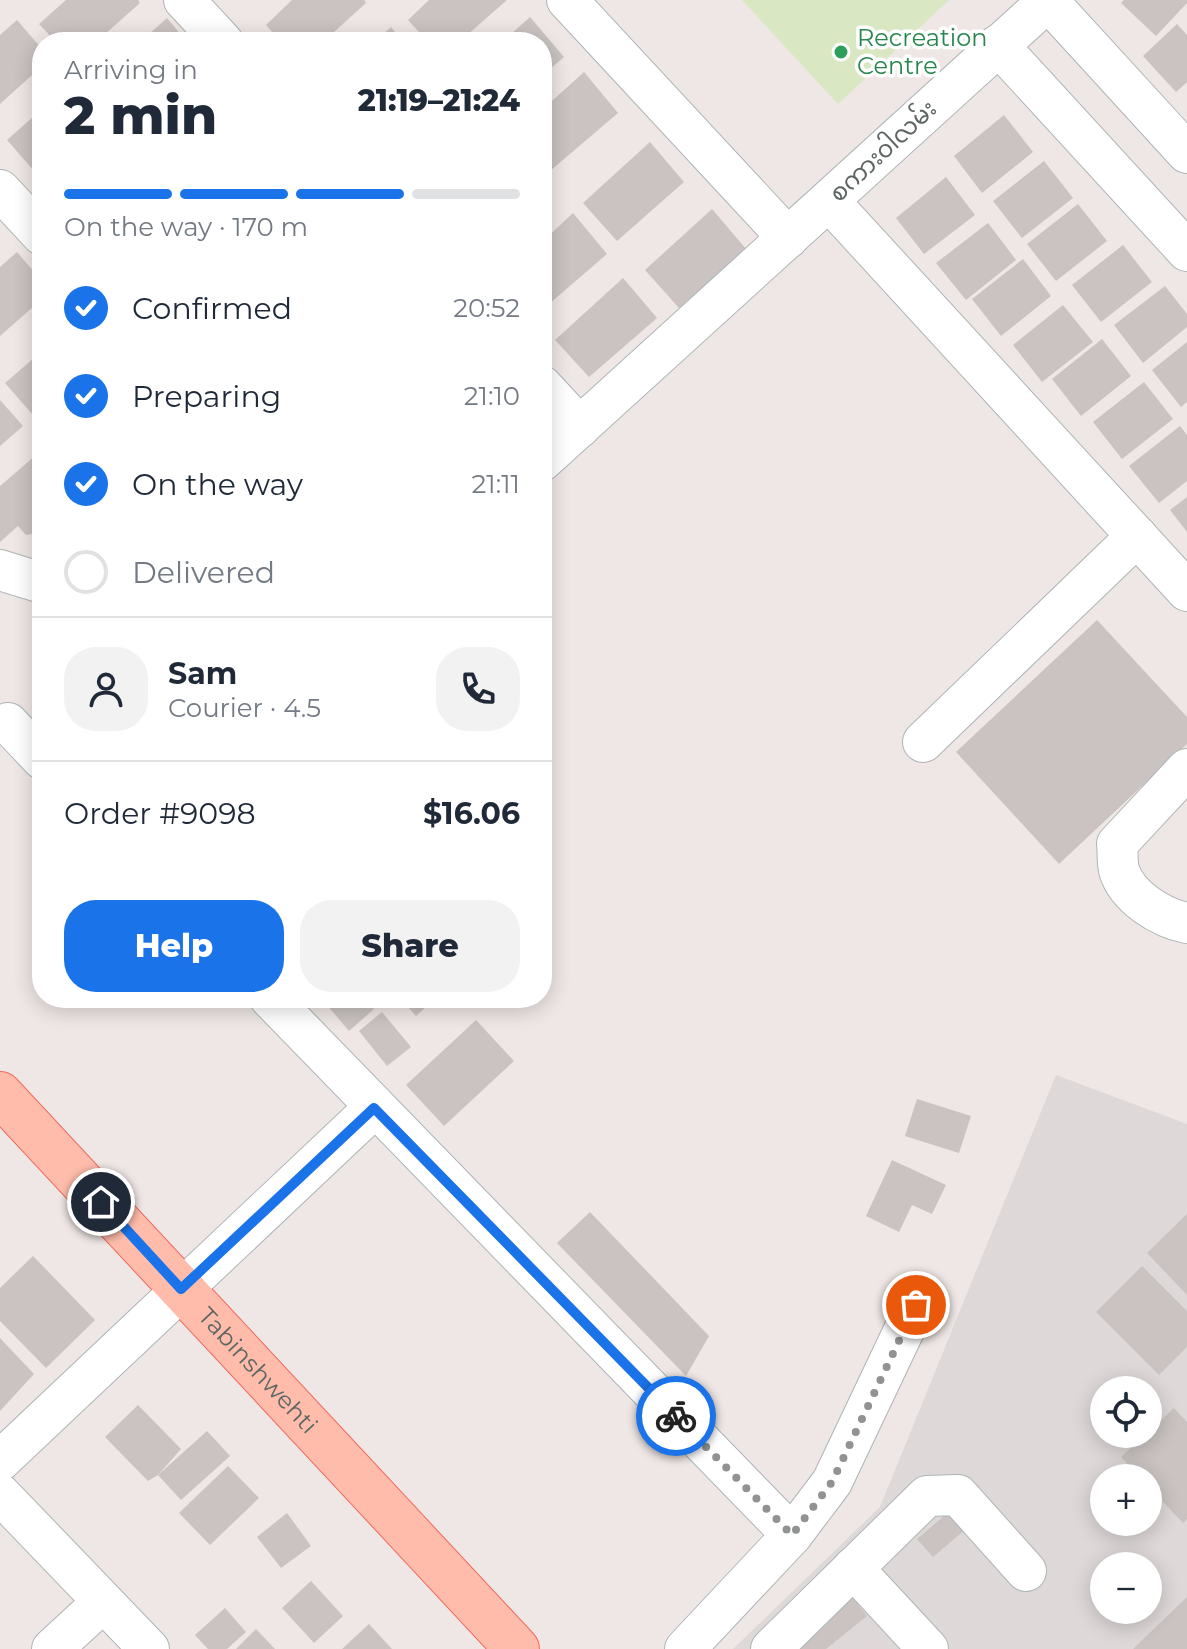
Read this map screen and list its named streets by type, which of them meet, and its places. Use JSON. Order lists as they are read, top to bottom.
{
  "streets": {
    "main road": ["Tabinshwehti"],
    "street": ["စကား၀ါလမ်း"]
  },
  "places": ["Recreation Centre"],
  "page": {
    "heading": ["2 min", "Arriving in", "21:19–21:24"],
    "panel": [
      "Sam",
      "Courier · 4.5",
      "Order #9098",
      "$16.06"
    ],
    "bar": "On the way · 170 m",
    "list": [
      ["Confirmed", "20:52"],
      ["Preparing", "21:10"],
      ["On the way", "21:11"],
      "Delivered"
    ],
    "buttons": ["Help", "Share"],
    "map_buttons": ["+", "−"]
  }
}
